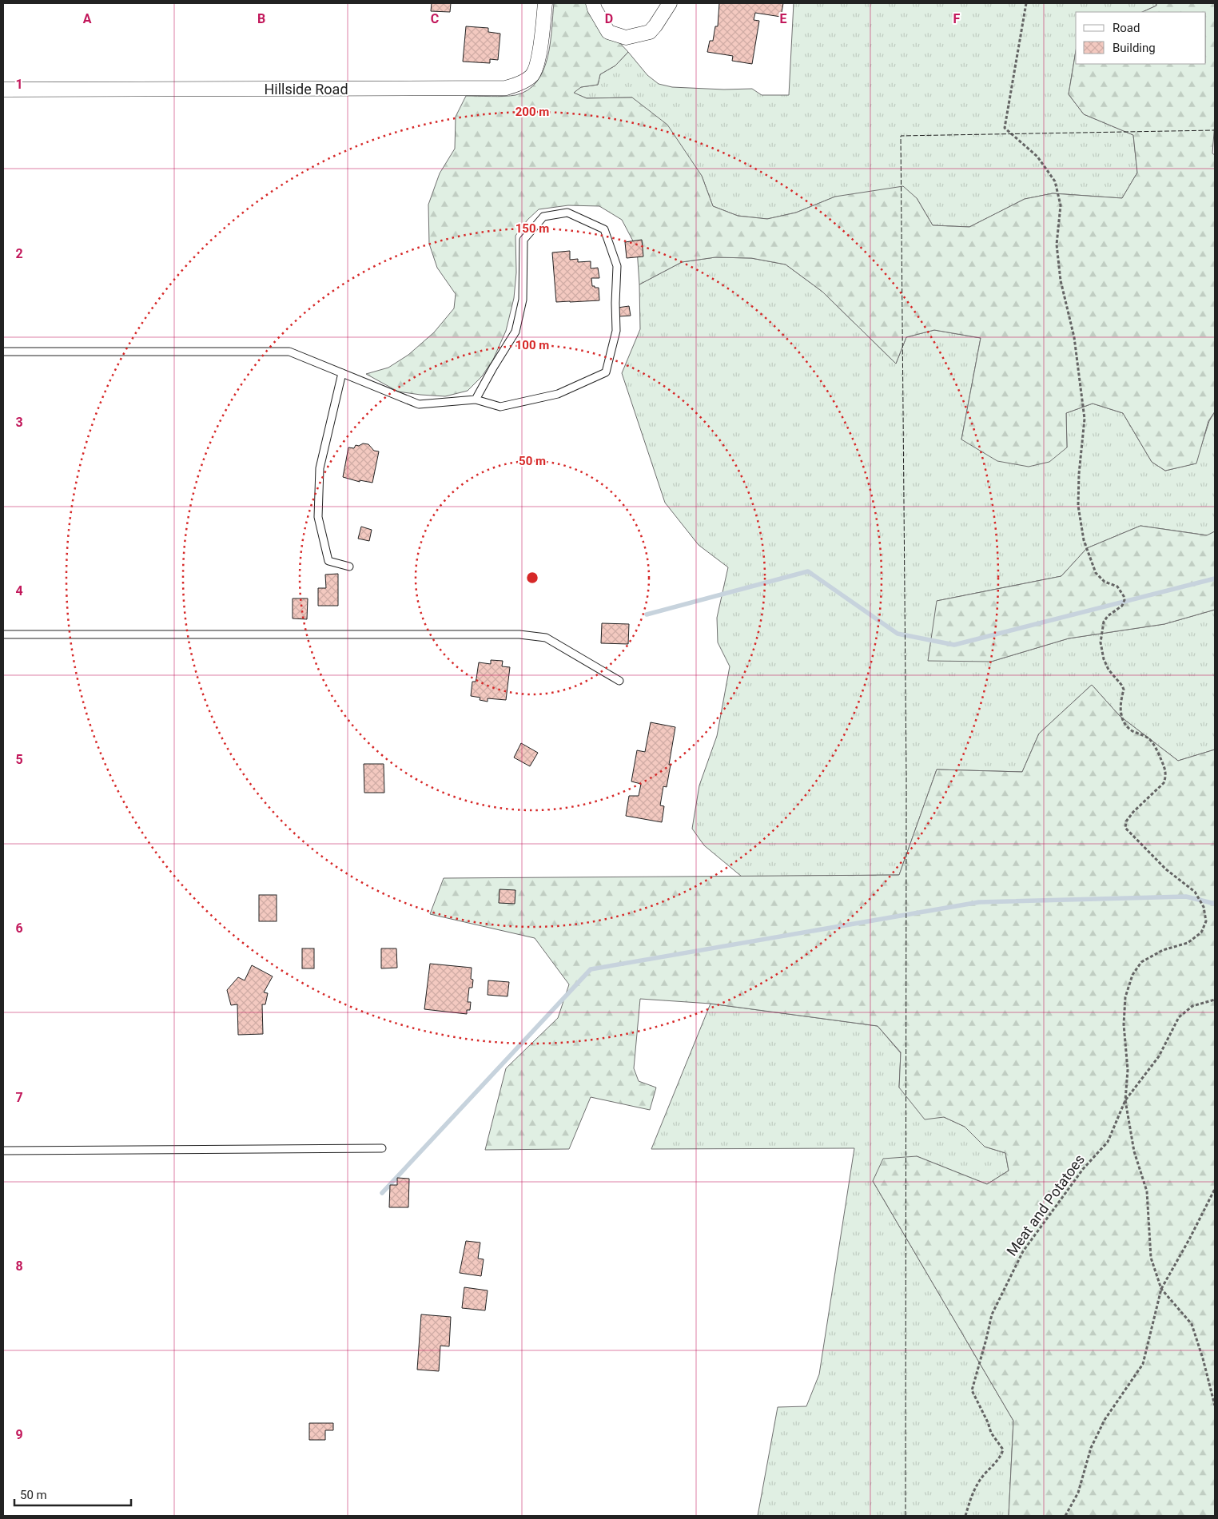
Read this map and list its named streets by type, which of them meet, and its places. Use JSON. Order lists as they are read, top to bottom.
{
  "streets": {
    "street": ["Hillside Road"],
    "path": ["Meat and Potatoes"]
  },
  "legend": ["Road", "Building"],
  "scale_bar": "50 m",
  "grid": {
    "columns": [
      "A",
      "B",
      "C",
      "D",
      "E",
      "F"
    ],
    "rows": [
      "1",
      "2",
      "3",
      "4",
      "5",
      "6",
      "7",
      "8",
      "9"
    ]
  },
  "rings": [
    "200 m",
    "150 m",
    "100 m",
    "50 m"
  ]
}
